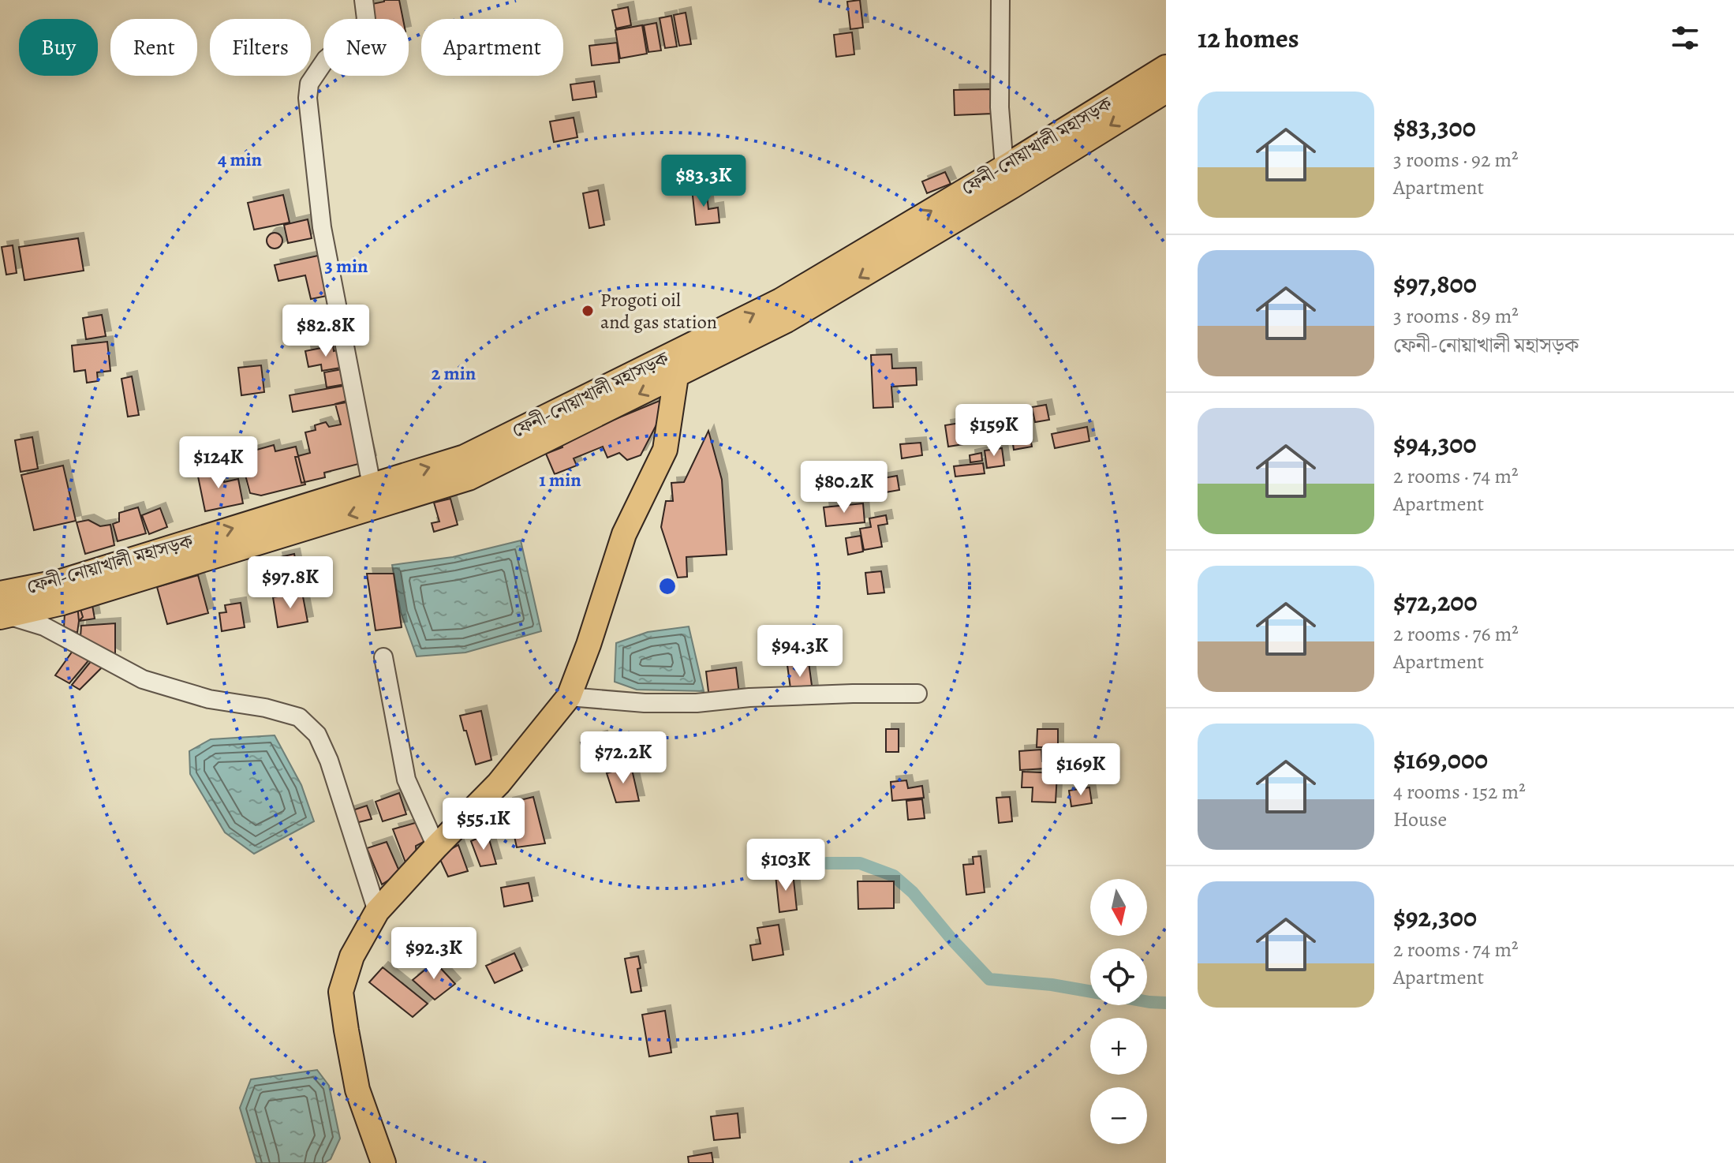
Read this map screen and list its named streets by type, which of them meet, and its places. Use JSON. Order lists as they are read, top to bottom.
{
  "streets": {
    "highway": ["ফেনী-নোয়াখালী মহাসড়ক"]
  },
  "places": ["Progoti oil and gas station"],
  "north": "bottom",
  "page": {
    "heading": "12 homes",
    "chip": [
      "Buy",
      "Rent",
      "Filters",
      "New",
      "Apartment"
    ],
    "list": [
      {
        "name": "$83,300",
        "note": "3 rooms · 92 m² · Apartment"
      },
      {
        "name": "$97,800",
        "note": "3 rooms · 89 m² · ফেনী-নোয়াখালী মহাসড়ক"
      },
      {
        "name": "$94,300",
        "note": "2 rooms · 74 m² · Apartment"
      },
      {
        "name": "$72,200",
        "note": "2 rooms · 76 m² · Apartment"
      },
      {
        "name": "$169,000",
        "note": "4 rooms · 152 m² · House"
      },
      {
        "name": "$92,300",
        "note": "2 rooms · 74 m² · Apartment"
      }
    ],
    "price": [
      "$83.3K",
      "$82.8K",
      "$159K",
      "$124K",
      "$80.2K",
      "$97.8K",
      "$94.3K",
      "$72.2K",
      "$169K",
      "$55.1K",
      "$103K",
      "$92.3K"
    ],
    "map_buttons": ["+", "−"]
  },
  "rings": [
    "4 min",
    "3 min",
    "2 min",
    "1 min"
  ]
}
